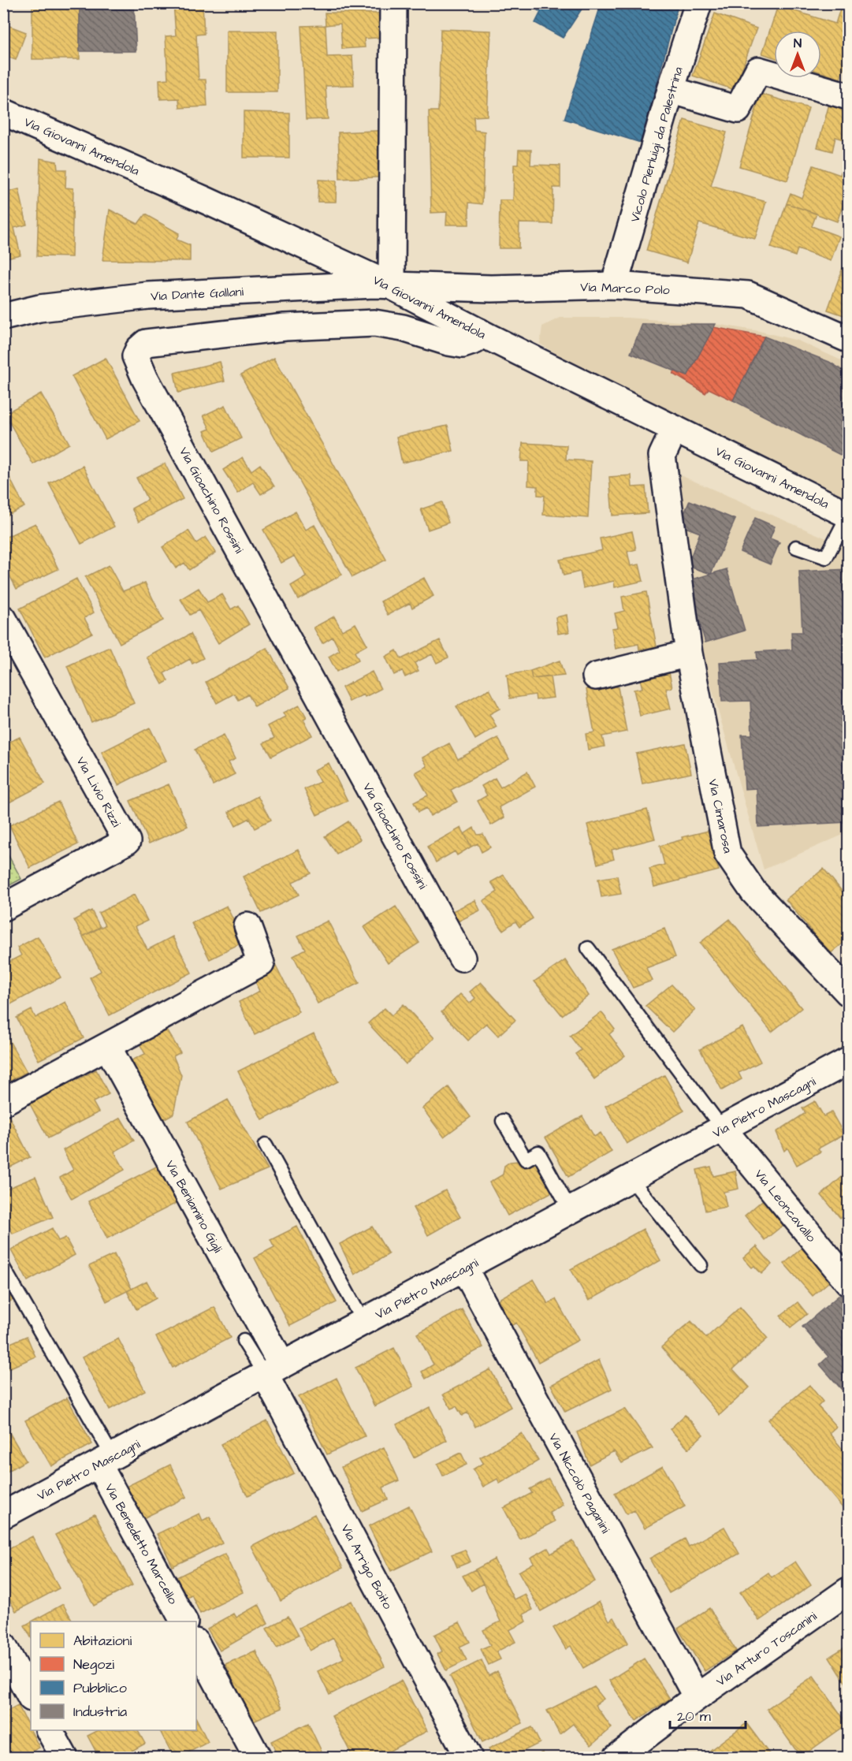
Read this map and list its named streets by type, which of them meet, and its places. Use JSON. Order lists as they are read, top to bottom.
{
  "streets": {
    "street": [
      "Vicolo Pierluigi da Palestrina",
      "Via Giovanni Amendola",
      "Via Marco Polo",
      "Via Dante Gallani",
      "Via Gioachino Rossini",
      "Via Livio Rizzi",
      "Via Cimarosa",
      "Via Pietro Mascagni",
      "Via Leoncavallo",
      "Via Beniamino Gigli",
      "Via Niccolò Paganini",
      "Via Benedetto Marcello",
      "Via Arrigo Boito",
      "Via Arturo Toscanini"
    ]
  },
  "crossings": [
    ["Vicolo Pierluigi da Palestrina", "Via Marco Polo"],
    ["Via Giovanni Amendola", "Via Marco Polo"],
    ["Via Giovanni Amendola", "Via Dante Gallani"],
    ["Via Giovanni Amendola", "Via Gioachino Rossini"],
    ["Via Giovanni Amendola", "Via Cimarosa"],
    ["Via Marco Polo", "Via Dante Gallani"],
    ["Via Pietro Mascagni", "Via Leoncavallo"],
    ["Via Pietro Mascagni", "Via Beniamino Gigli"],
    ["Via Pietro Mascagni", "Via Niccolò Paganini"],
    ["Via Pietro Mascagni", "Via Benedetto Marcello"],
    ["Via Pietro Mascagni", "Via Arrigo Boito"],
    ["Via Beniamino Gigli", "Via Arrigo Boito"],
    ["Via Niccolò Paganini", "Via Arturo Toscanini"]
  ],
  "legend": [
    "Abitazioni",
    "Negozi",
    "Pubblico",
    "Industria"
  ],
  "scale_bar": "20 m",
  "north": "top"
}
